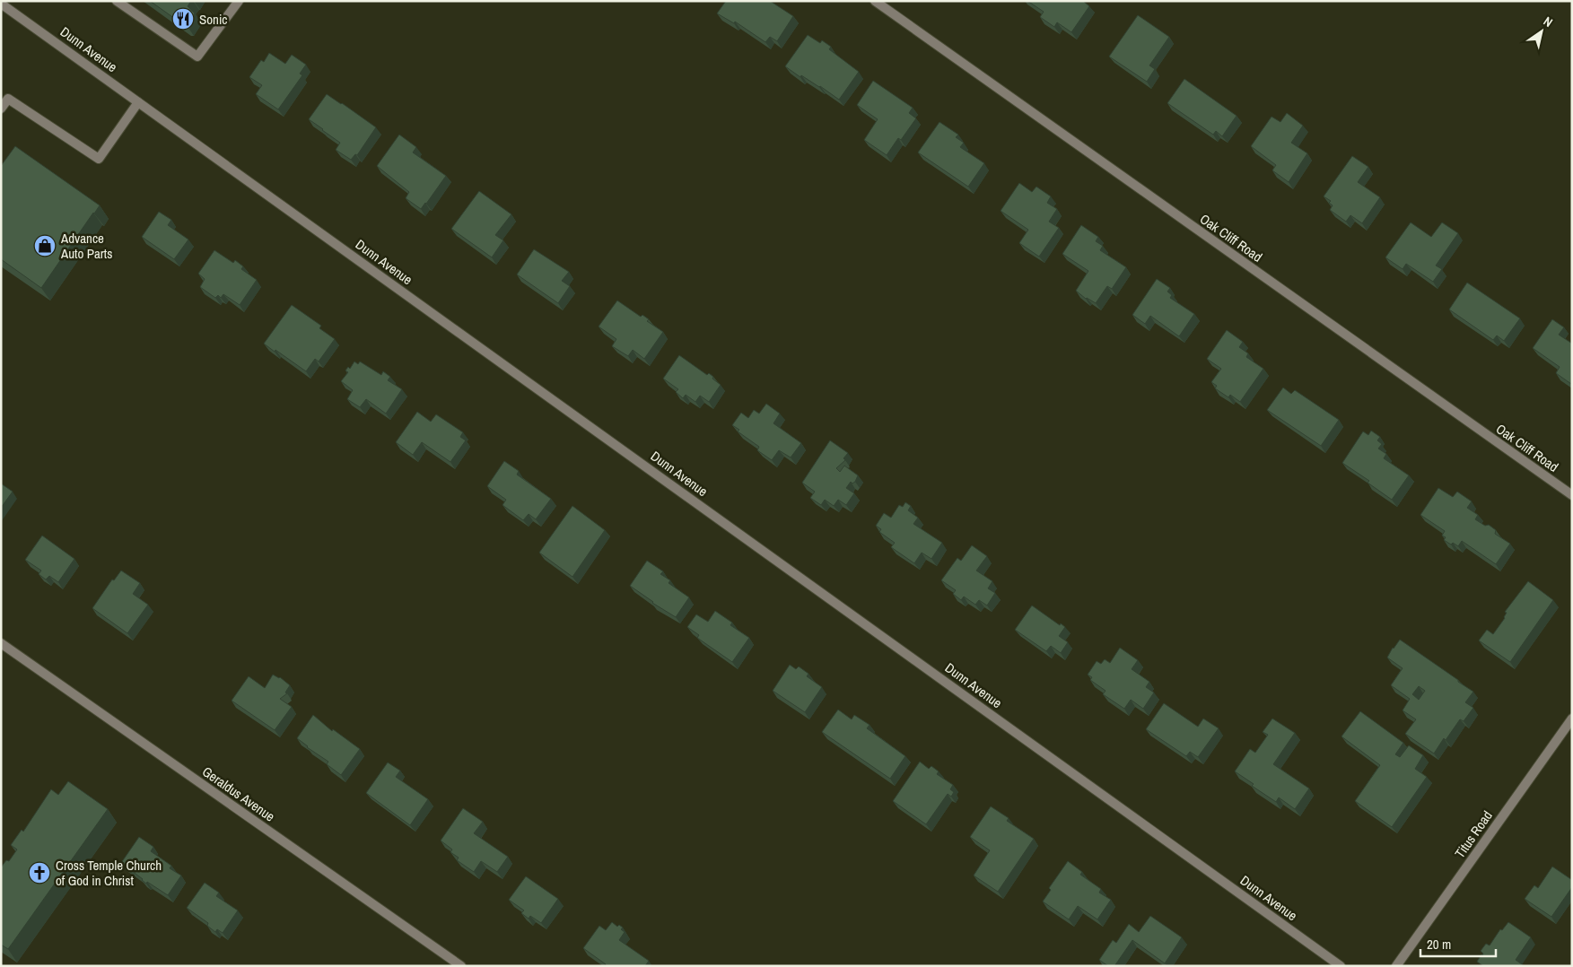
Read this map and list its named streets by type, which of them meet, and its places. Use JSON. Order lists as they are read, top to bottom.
{
  "streets": {
    "street": [
      "Dunn Avenue",
      "Oak Cliff Road",
      "Geraldus Avenue",
      "Titus Road"
    ]
  },
  "places": {
    "restaurant": ["Sonic"],
    "shop": ["Advance Auto Parts"],
    "church": ["Cross Temple Church of God in Christ"]
  },
  "scale_bar": "20 m",
  "north": "top right"
}
